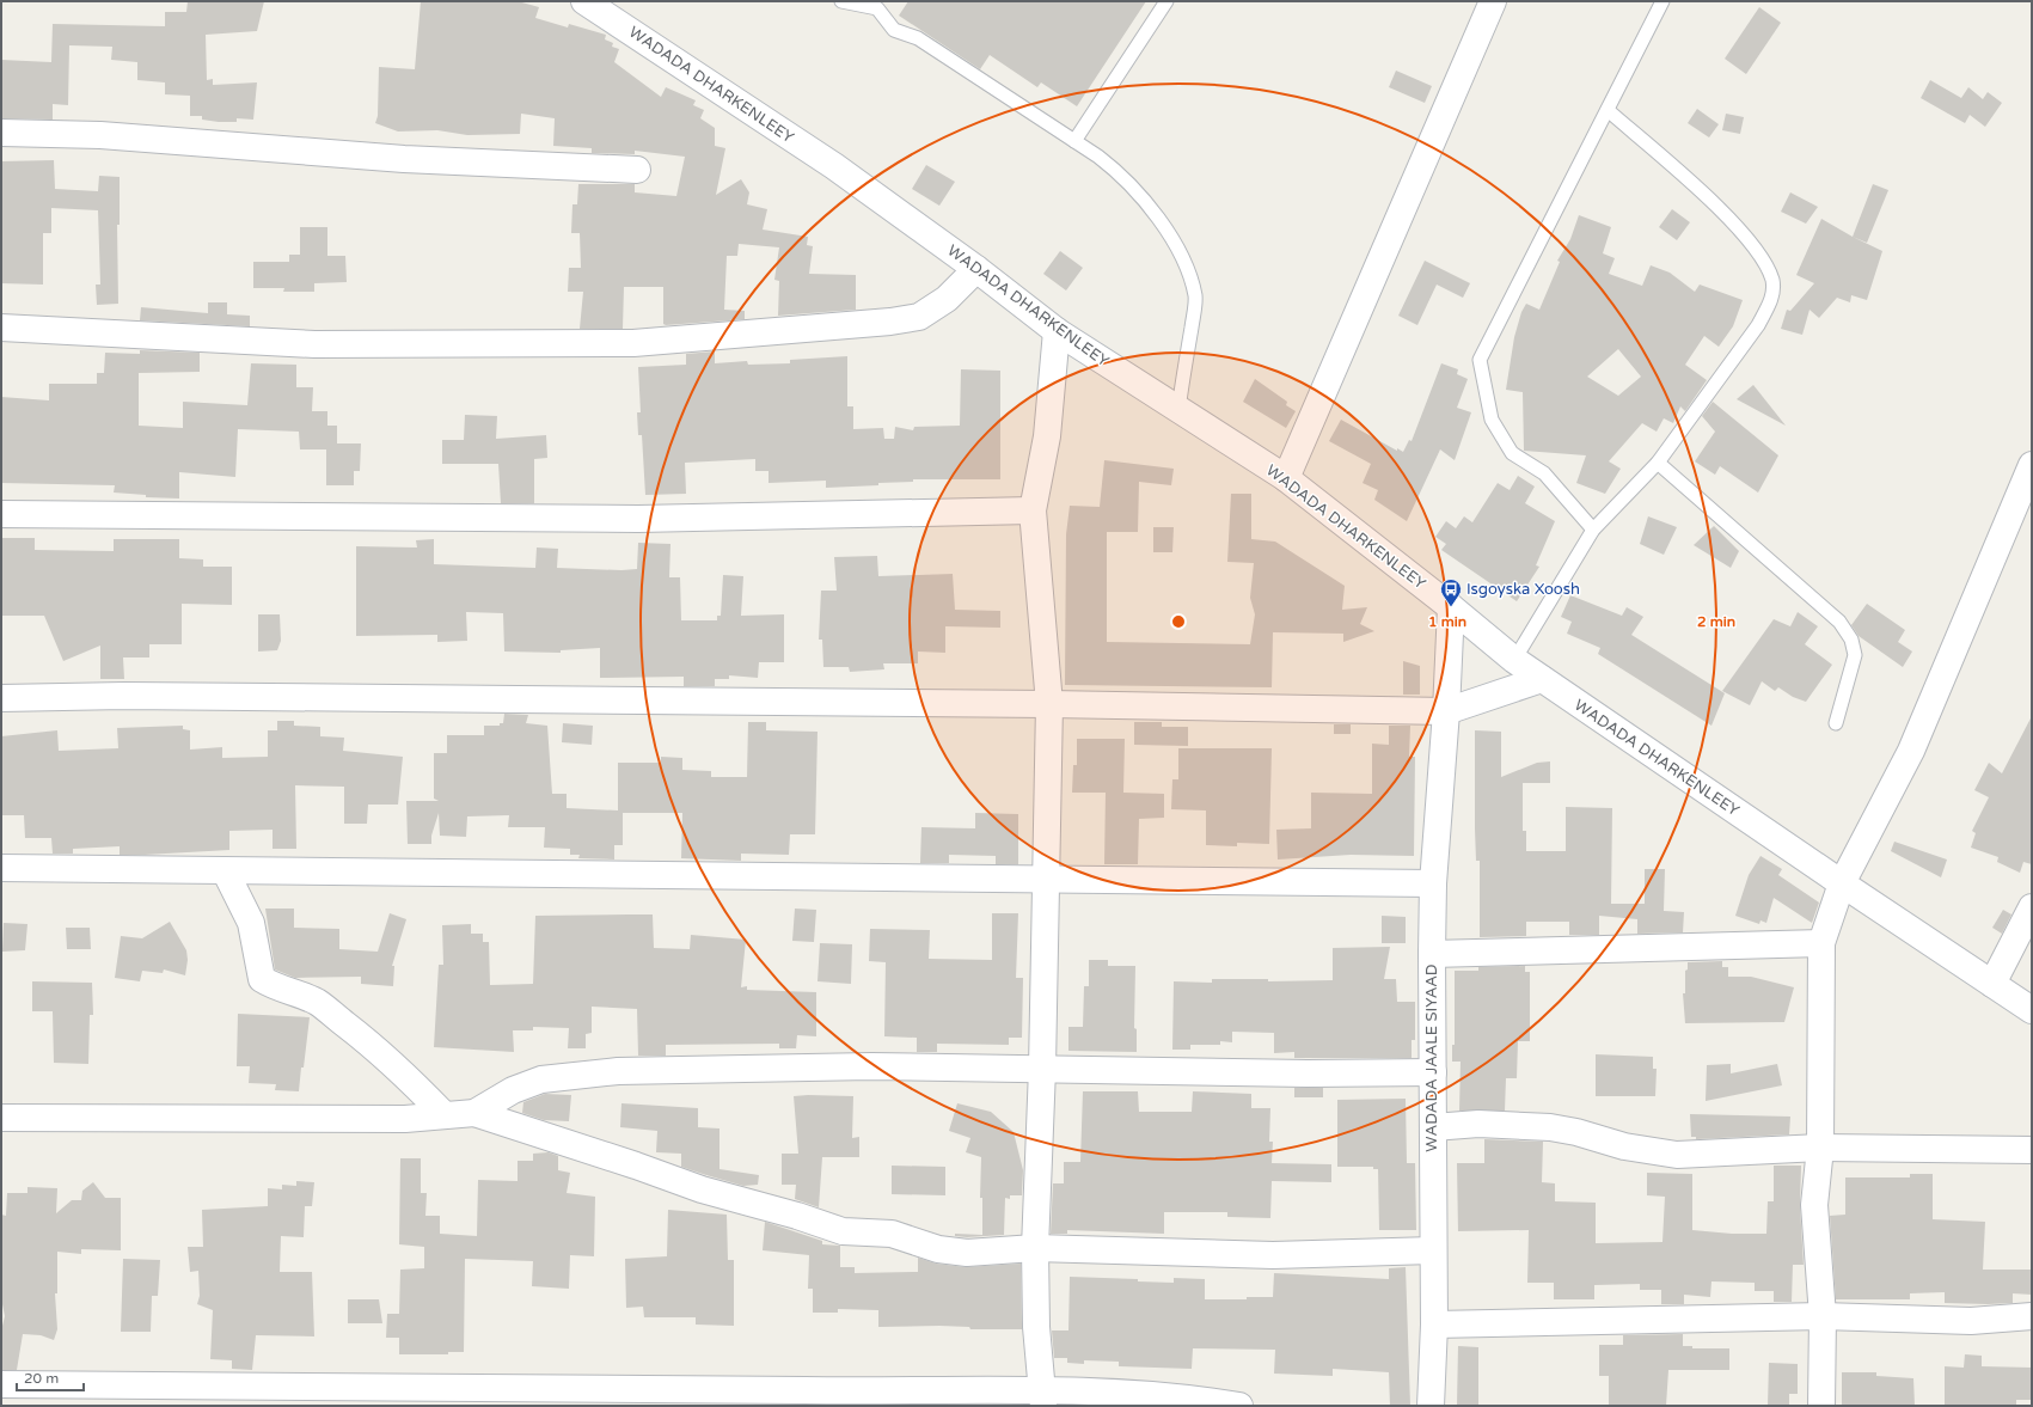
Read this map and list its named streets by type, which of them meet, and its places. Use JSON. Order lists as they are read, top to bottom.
{
  "streets": {
    "street": ["WADADA DHARKENLEEY", "WADADA JAALE SIYAAD"]
  },
  "crossings": [
    ["WADADA DHARKENLEEY", "WADADA JAALE SIYAAD"]
  ],
  "places": {
    "bus stop": ["Isgoyska Xoosh"]
  },
  "scale_bar": "20 m",
  "rings": ["1 min", "2 min"]
}
